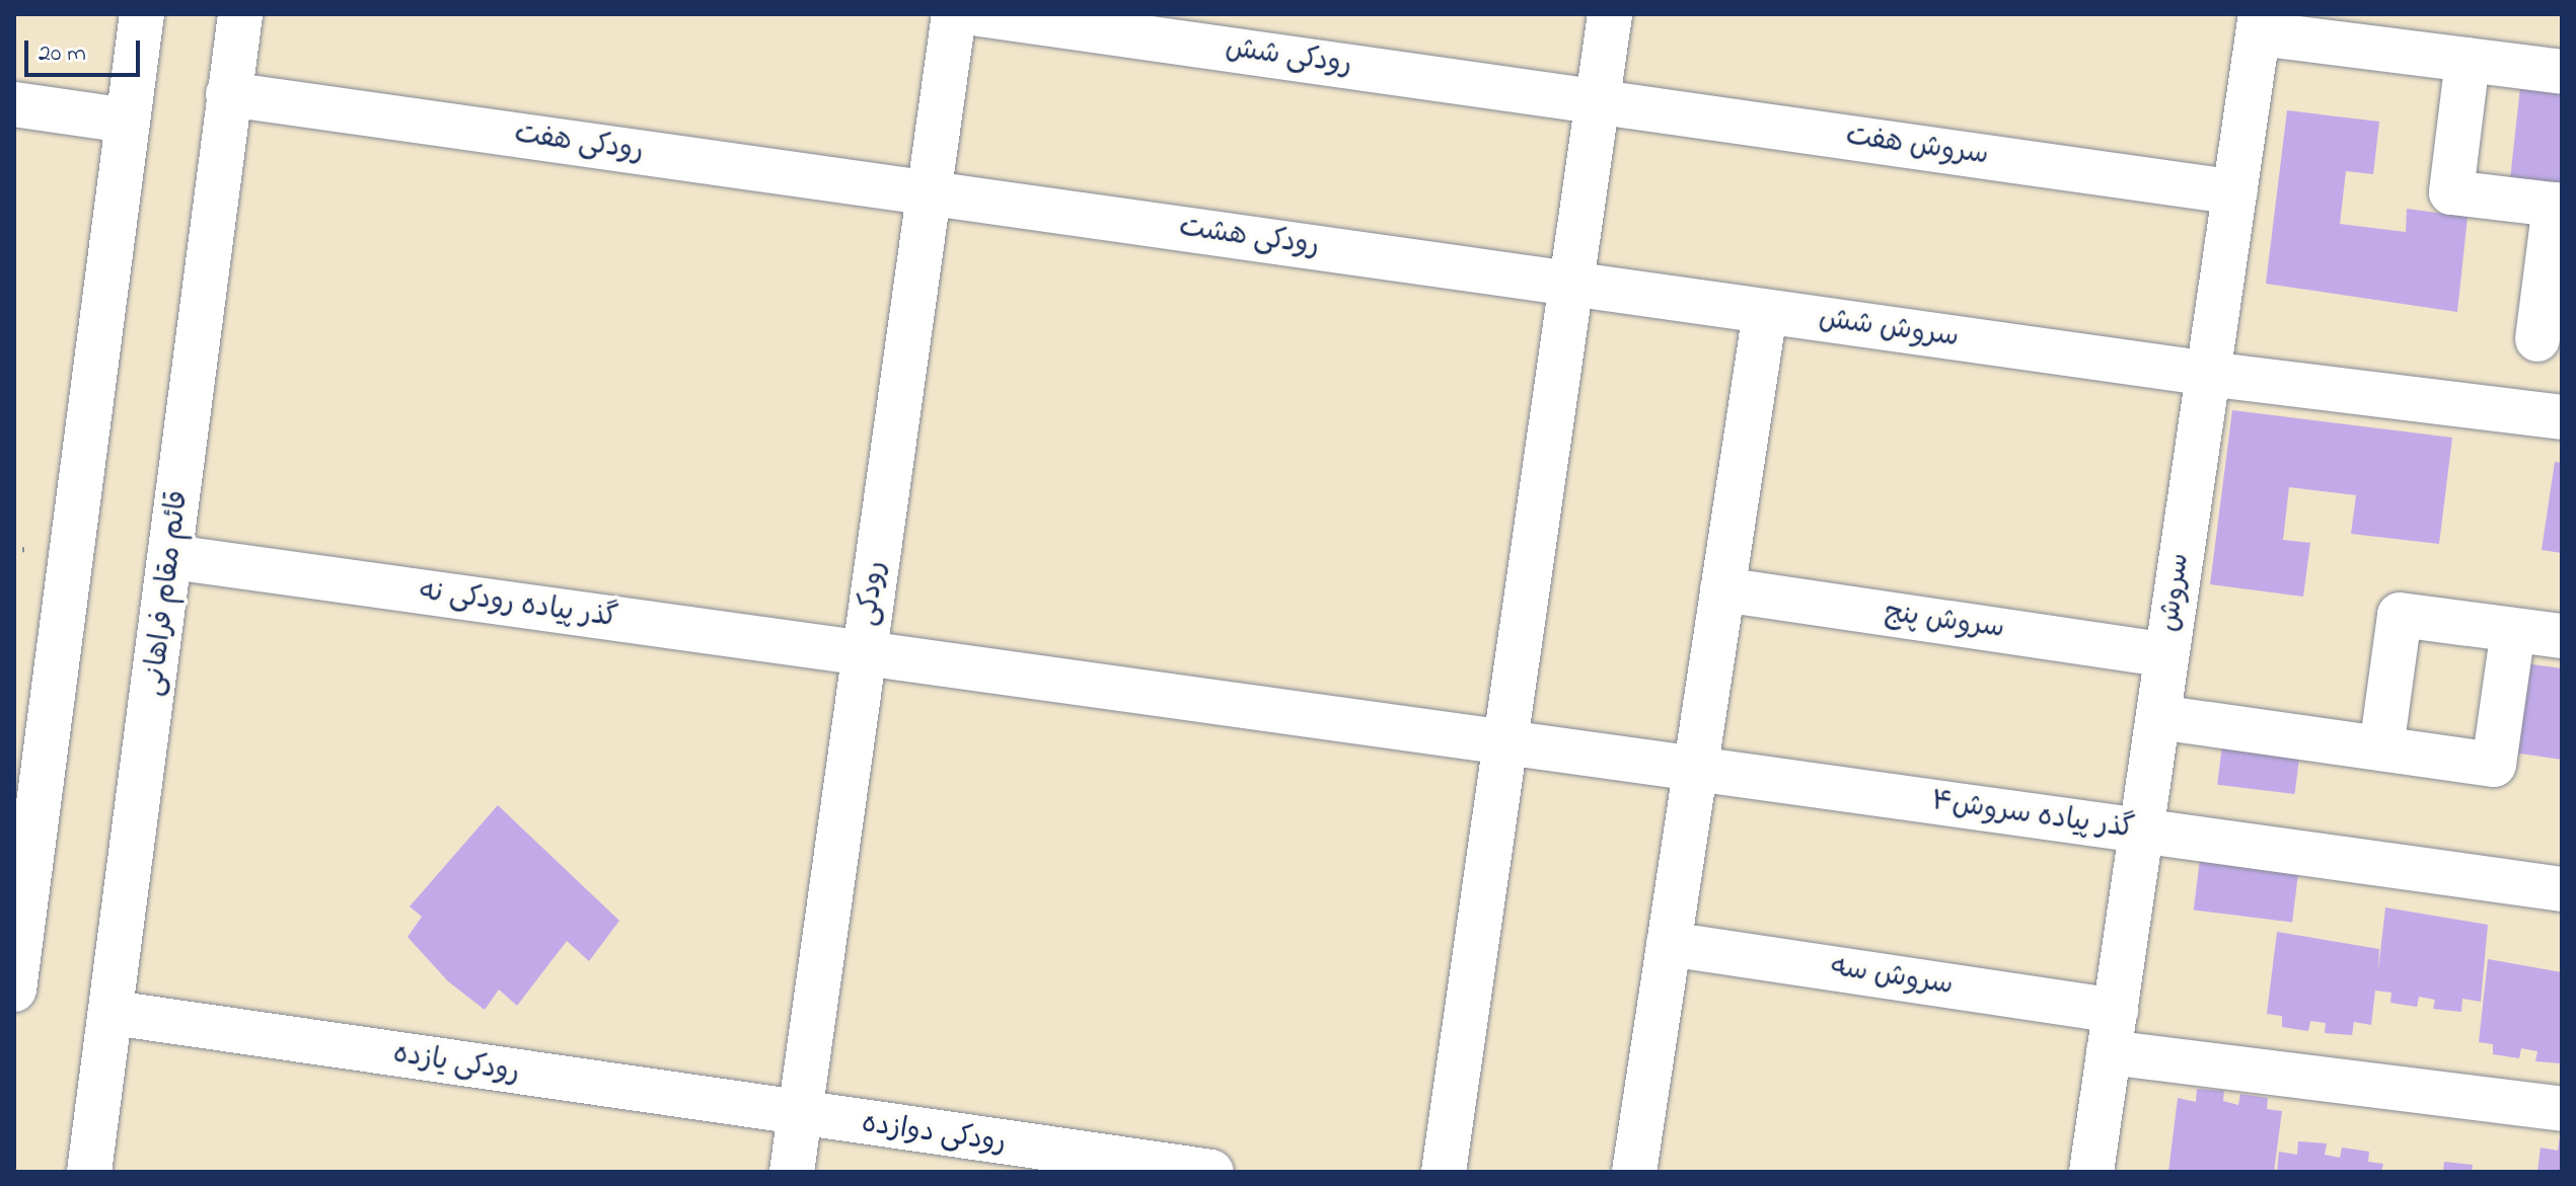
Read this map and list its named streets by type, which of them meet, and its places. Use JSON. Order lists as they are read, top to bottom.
{
  "streets": {
    "street": [
      "رودکی شش",
      "رودکی هفت",
      "سروش هفت",
      "رودکی هشت",
      "سروش شش",
      "سروش",
      "قائم مقام فراهانی",
      "رودکی",
      "گذر پیاده رودکی نه",
      "سروش پنج",
      "گذر پیاده سروش۴",
      "سروش سه",
      "رودکی یازده",
      "رودکی دوازده"
    ]
  },
  "crossings": [
    ["رودکی شش", "سروش هفت"],
    ["رودکی هفت", "رودکی هشت"],
    ["رودکی هفت", "قائم مقام فراهانی"],
    ["رودکی هفت", "رودکی"],
    ["سروش هفت", "سروش"],
    ["رودکی هشت", "سروش شش"],
    ["رودکی هشت", "رودکی"],
    ["سروش شش", "سروش"],
    ["سروش", "سروش پنج"],
    ["سروش", "گذر پیاده سروش۴"],
    ["سروش", "سروش سه"],
    ["قائم مقام فراهانی", "گذر پیاده رودکی نه"],
    ["قائم مقام فراهانی", "رودکی یازده"],
    ["رودکی", "گذر پیاده رودکی نه"],
    ["رودکی", "رودکی یازده"],
    ["رودکی", "رودکی دوازده"],
    ["گذر پیاده رودکی نه", "گذر پیاده سروش۴"],
    ["رودکی یازده", "رودکی دوازده"]
  ],
  "scale_bar": "20 m"
}
